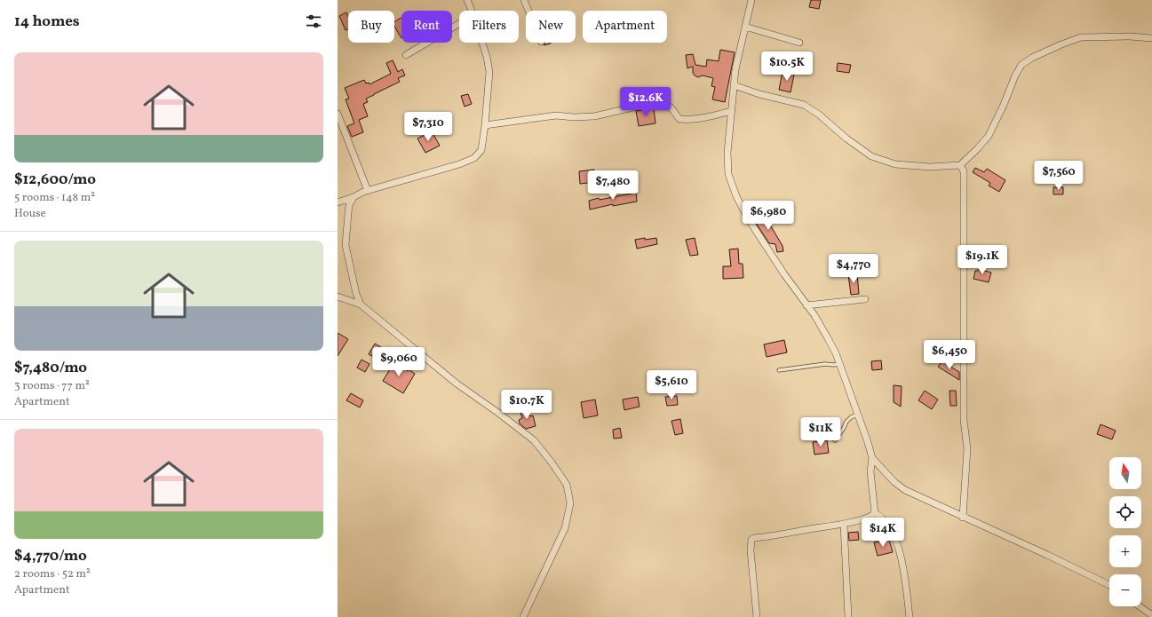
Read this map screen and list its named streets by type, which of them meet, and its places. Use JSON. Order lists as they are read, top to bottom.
{
  "north": "top",
  "page": {
    "heading": "14 homes",
    "chip": [
      "Buy",
      "Rent",
      "Filters",
      "New",
      "Apartment"
    ],
    "list": [
      {
        "name": "$12,600/mo",
        "note": "5 rooms · 148 m² · House"
      },
      {
        "name": "$7,480/mo",
        "note": "3 rooms · 77 m² · Apartment"
      },
      {
        "name": "$4,770/mo",
        "note": "2 rooms · 52 m² · Apartment"
      }
    ],
    "price": [
      "$10.5K",
      "$12.6K",
      "$7,310",
      "$7,560",
      "$7,480",
      "$6,980",
      "$19.1K",
      "$4,770",
      "$6,450",
      "$9,060",
      "$5,610",
      "$10.7K",
      "$11K",
      "$14K"
    ],
    "map_buttons": ["+", "−"]
  }
}
